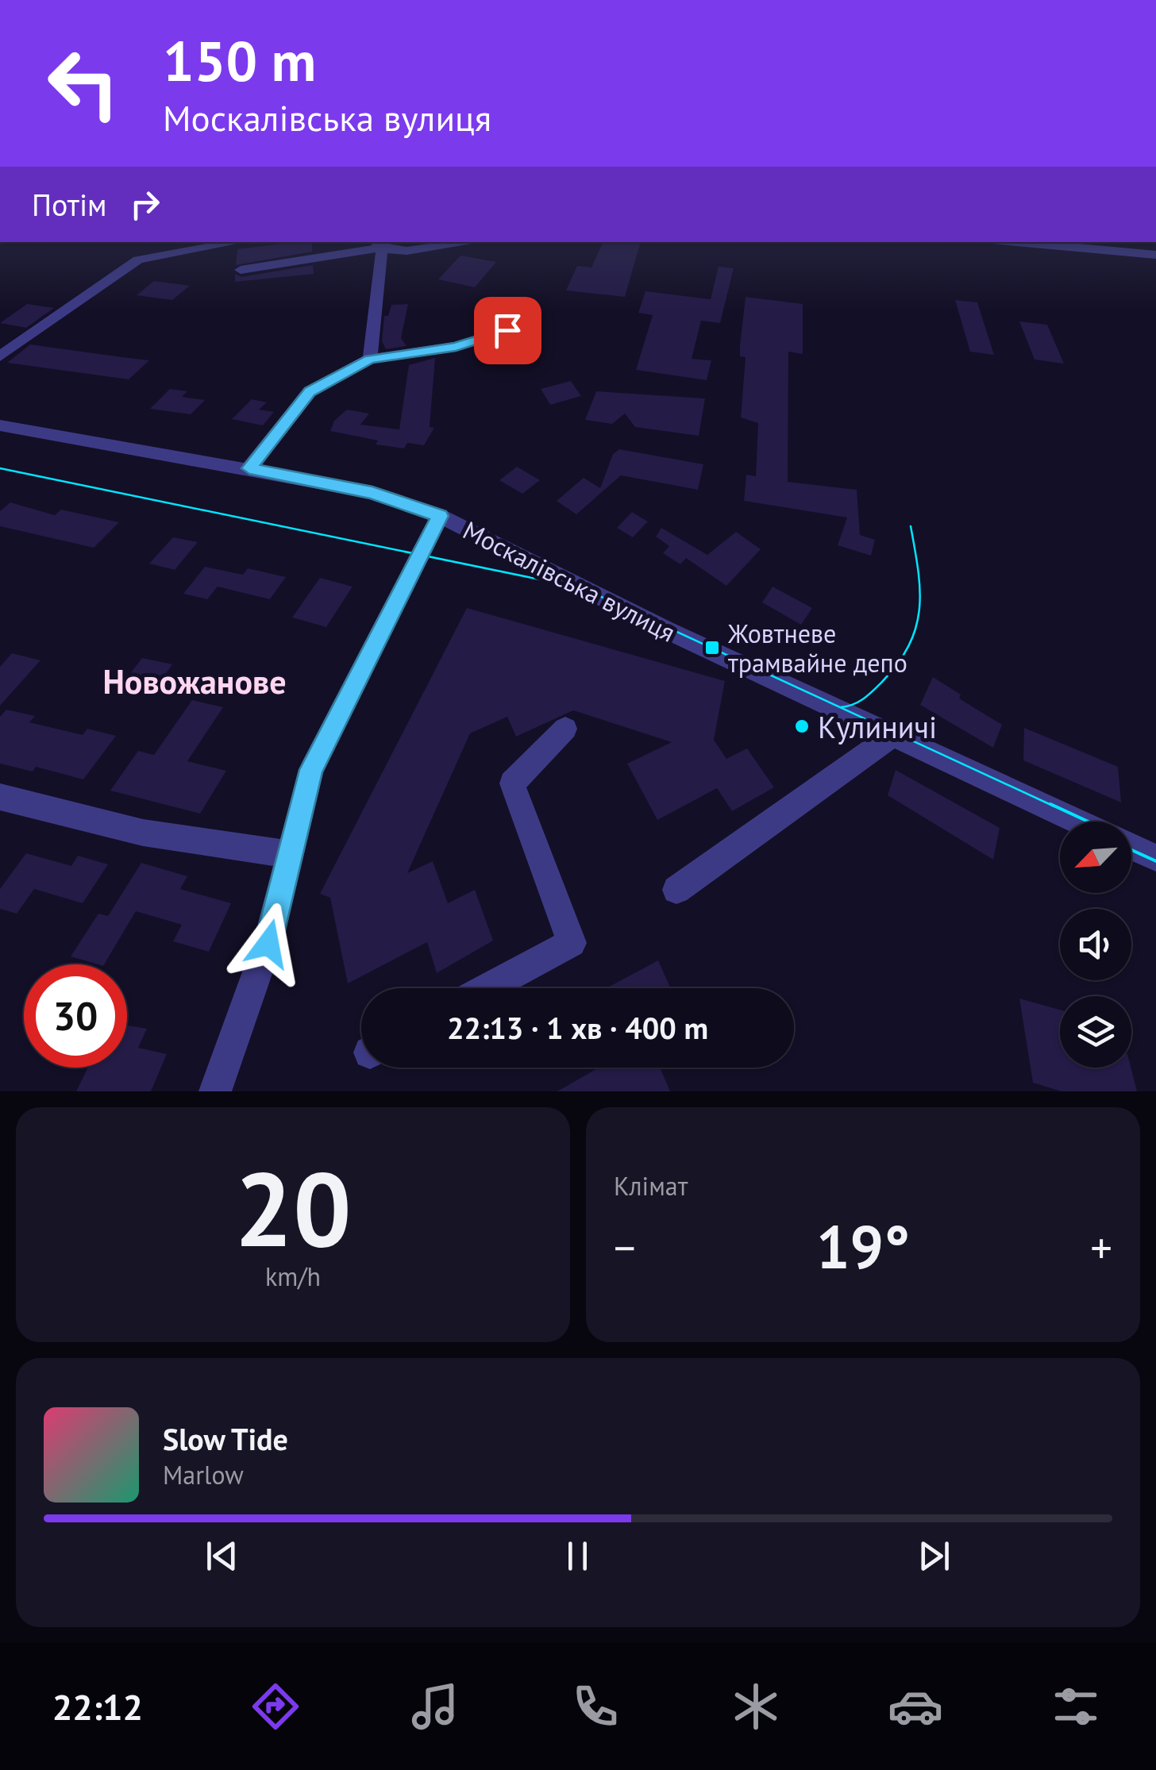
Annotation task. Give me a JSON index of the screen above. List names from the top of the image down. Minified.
{"streets":{"street":["Москалівська вулиця"]},"districts":["Новожанове"],"places":{"transit":["Жовтневе трамвайне депо"],"other":["Кулиничі"]},"north":"bottom left","page":{"turn":["150 m","Москалівська вулиця"],"then":"Потім","limit":"30","trip":"22:13 · 1 хв · 400 m","tile":[["20","km/h"],"Клімат"],"heat":["−","19°","+"],"song":["Slow Tide","Marlow"],"tabs":"22:12"}}
